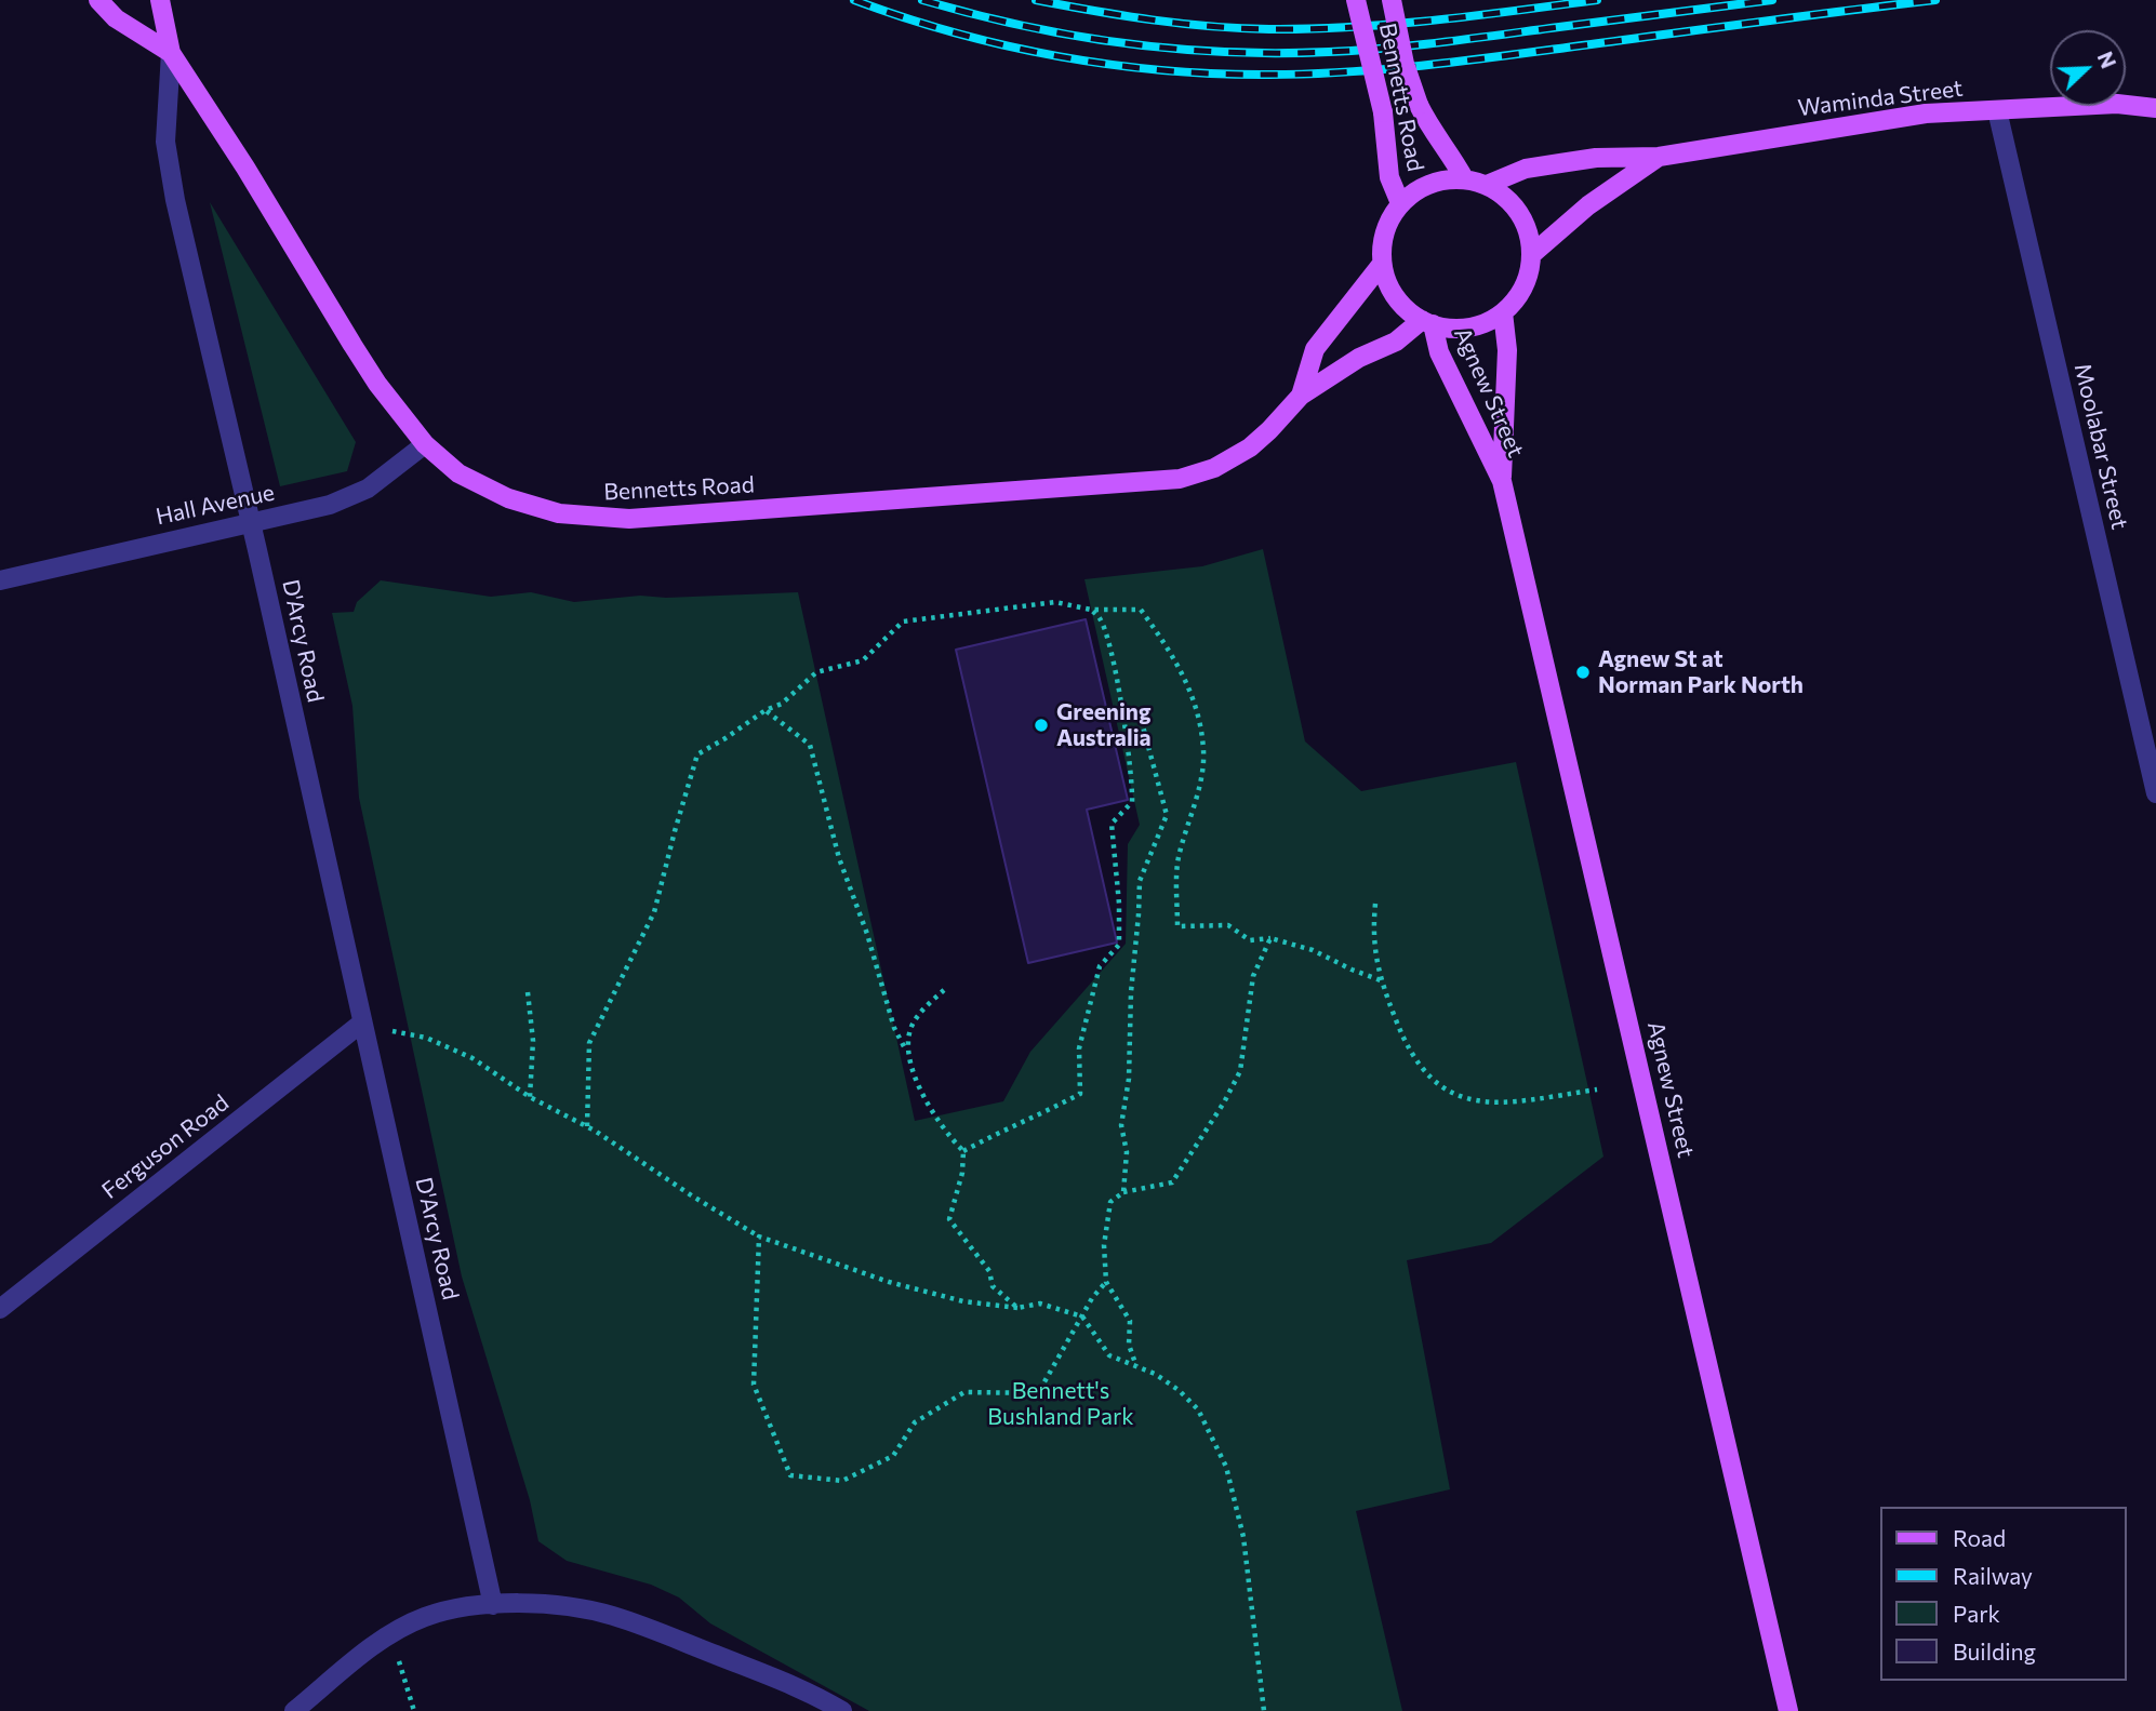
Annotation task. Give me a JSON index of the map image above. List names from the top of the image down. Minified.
{"streets":{"main road":["Bennetts Road","Waminda Street","Agnew Street"],"street":["Moolabar Street","Hall Avenue","D'Arcy Road","Ferguson Road"]},"crossings":[["Bennetts Road","Waminda Street"],["Bennetts Road","Agnew Street"],["Bennetts Road","Hall Avenue"],["Bennetts Road","D'Arcy Road"],["Waminda Street","Agnew Street"],["Waminda Street","Moolabar Street"],["Hall Avenue","D'Arcy Road"],["D'Arcy Road","Ferguson Road"]],"parks":["Bennett's Bushland Park"],"places":["Agnew St at Norman Park North","Greening Australia"],"legend":["Road","Railway","Park","Building"],"north":"top right"}
